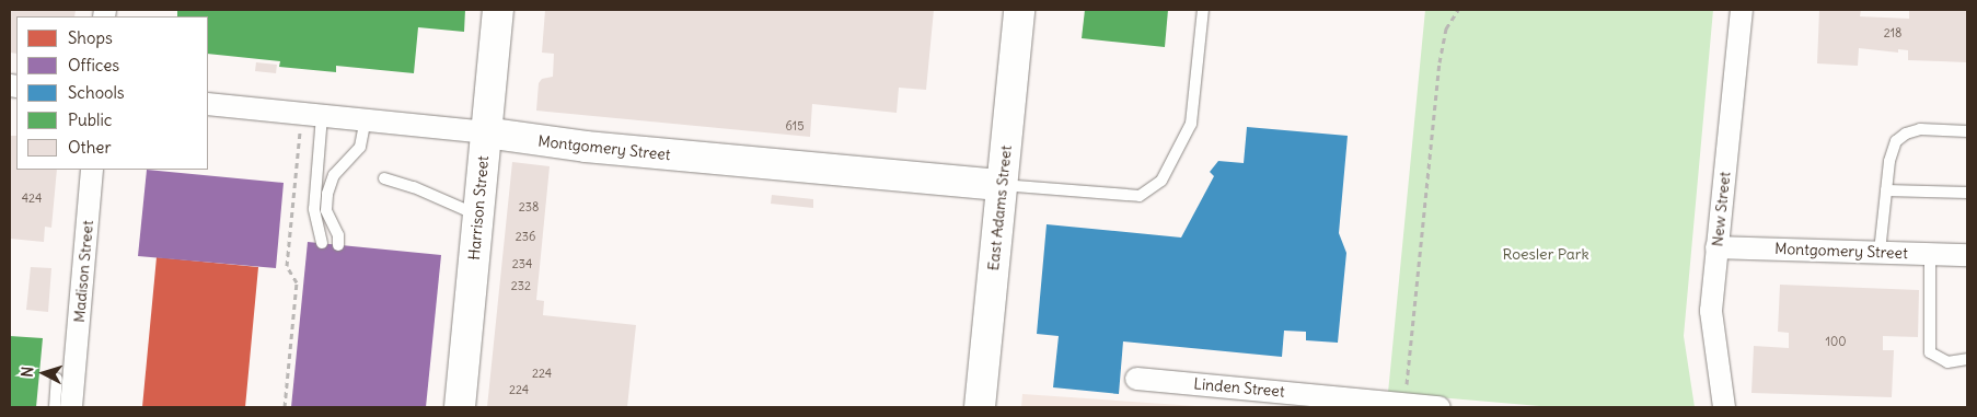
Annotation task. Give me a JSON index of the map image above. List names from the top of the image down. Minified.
{"streets":{"main road":["Montgomery Street","Harrison Street","East Adams Street"],"street":["New Street","Madison Street","Linden Street"]},"crossings":[["Montgomery Street","Harrison Street"],["Montgomery Street","East Adams Street"],["Montgomery Street","New Street"]],"parks":["Roesler Park"],"house_numbers":["218","615","424","238","236","234","232","100","224","224"],"legend":["Shops","Offices","Schools","Public","Other"],"north":"left"}
